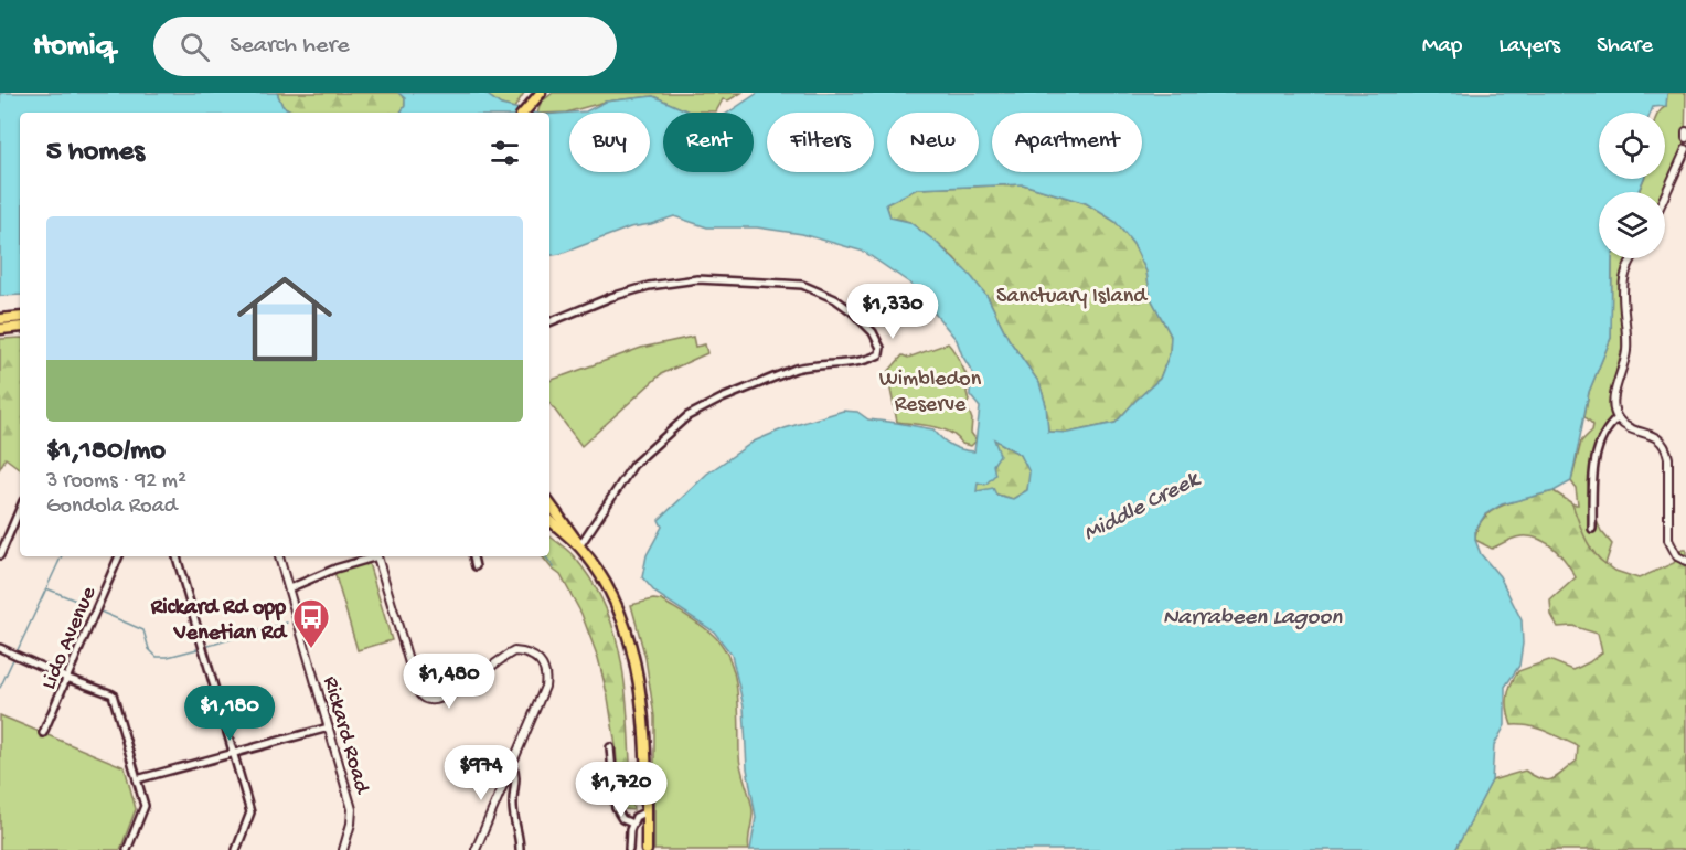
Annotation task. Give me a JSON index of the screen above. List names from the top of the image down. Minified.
{"streets":{"street":["Lido Avenue","Rickard Road"]},"water":["Middle Creek","Narrabeen Lagoon"],"parks":["Sanctuary Island","Wimbledon Reserve"],"places":{"bus stop":["Rickard Rd opp Venetian Rd"]},"page":{"header":"Homiq","search":"Search here","nav":["Map","Layers","Share"],"chip":["Buy","Rent","Filters","New","Apartment"],"heading":"5 homes","list":[{"name":"$1,180/mo","note":"3 rooms · 92 m² · Gondola Road"}],"price":["$1,330","$1,480","$1,180","$974","$1,720"]}}
